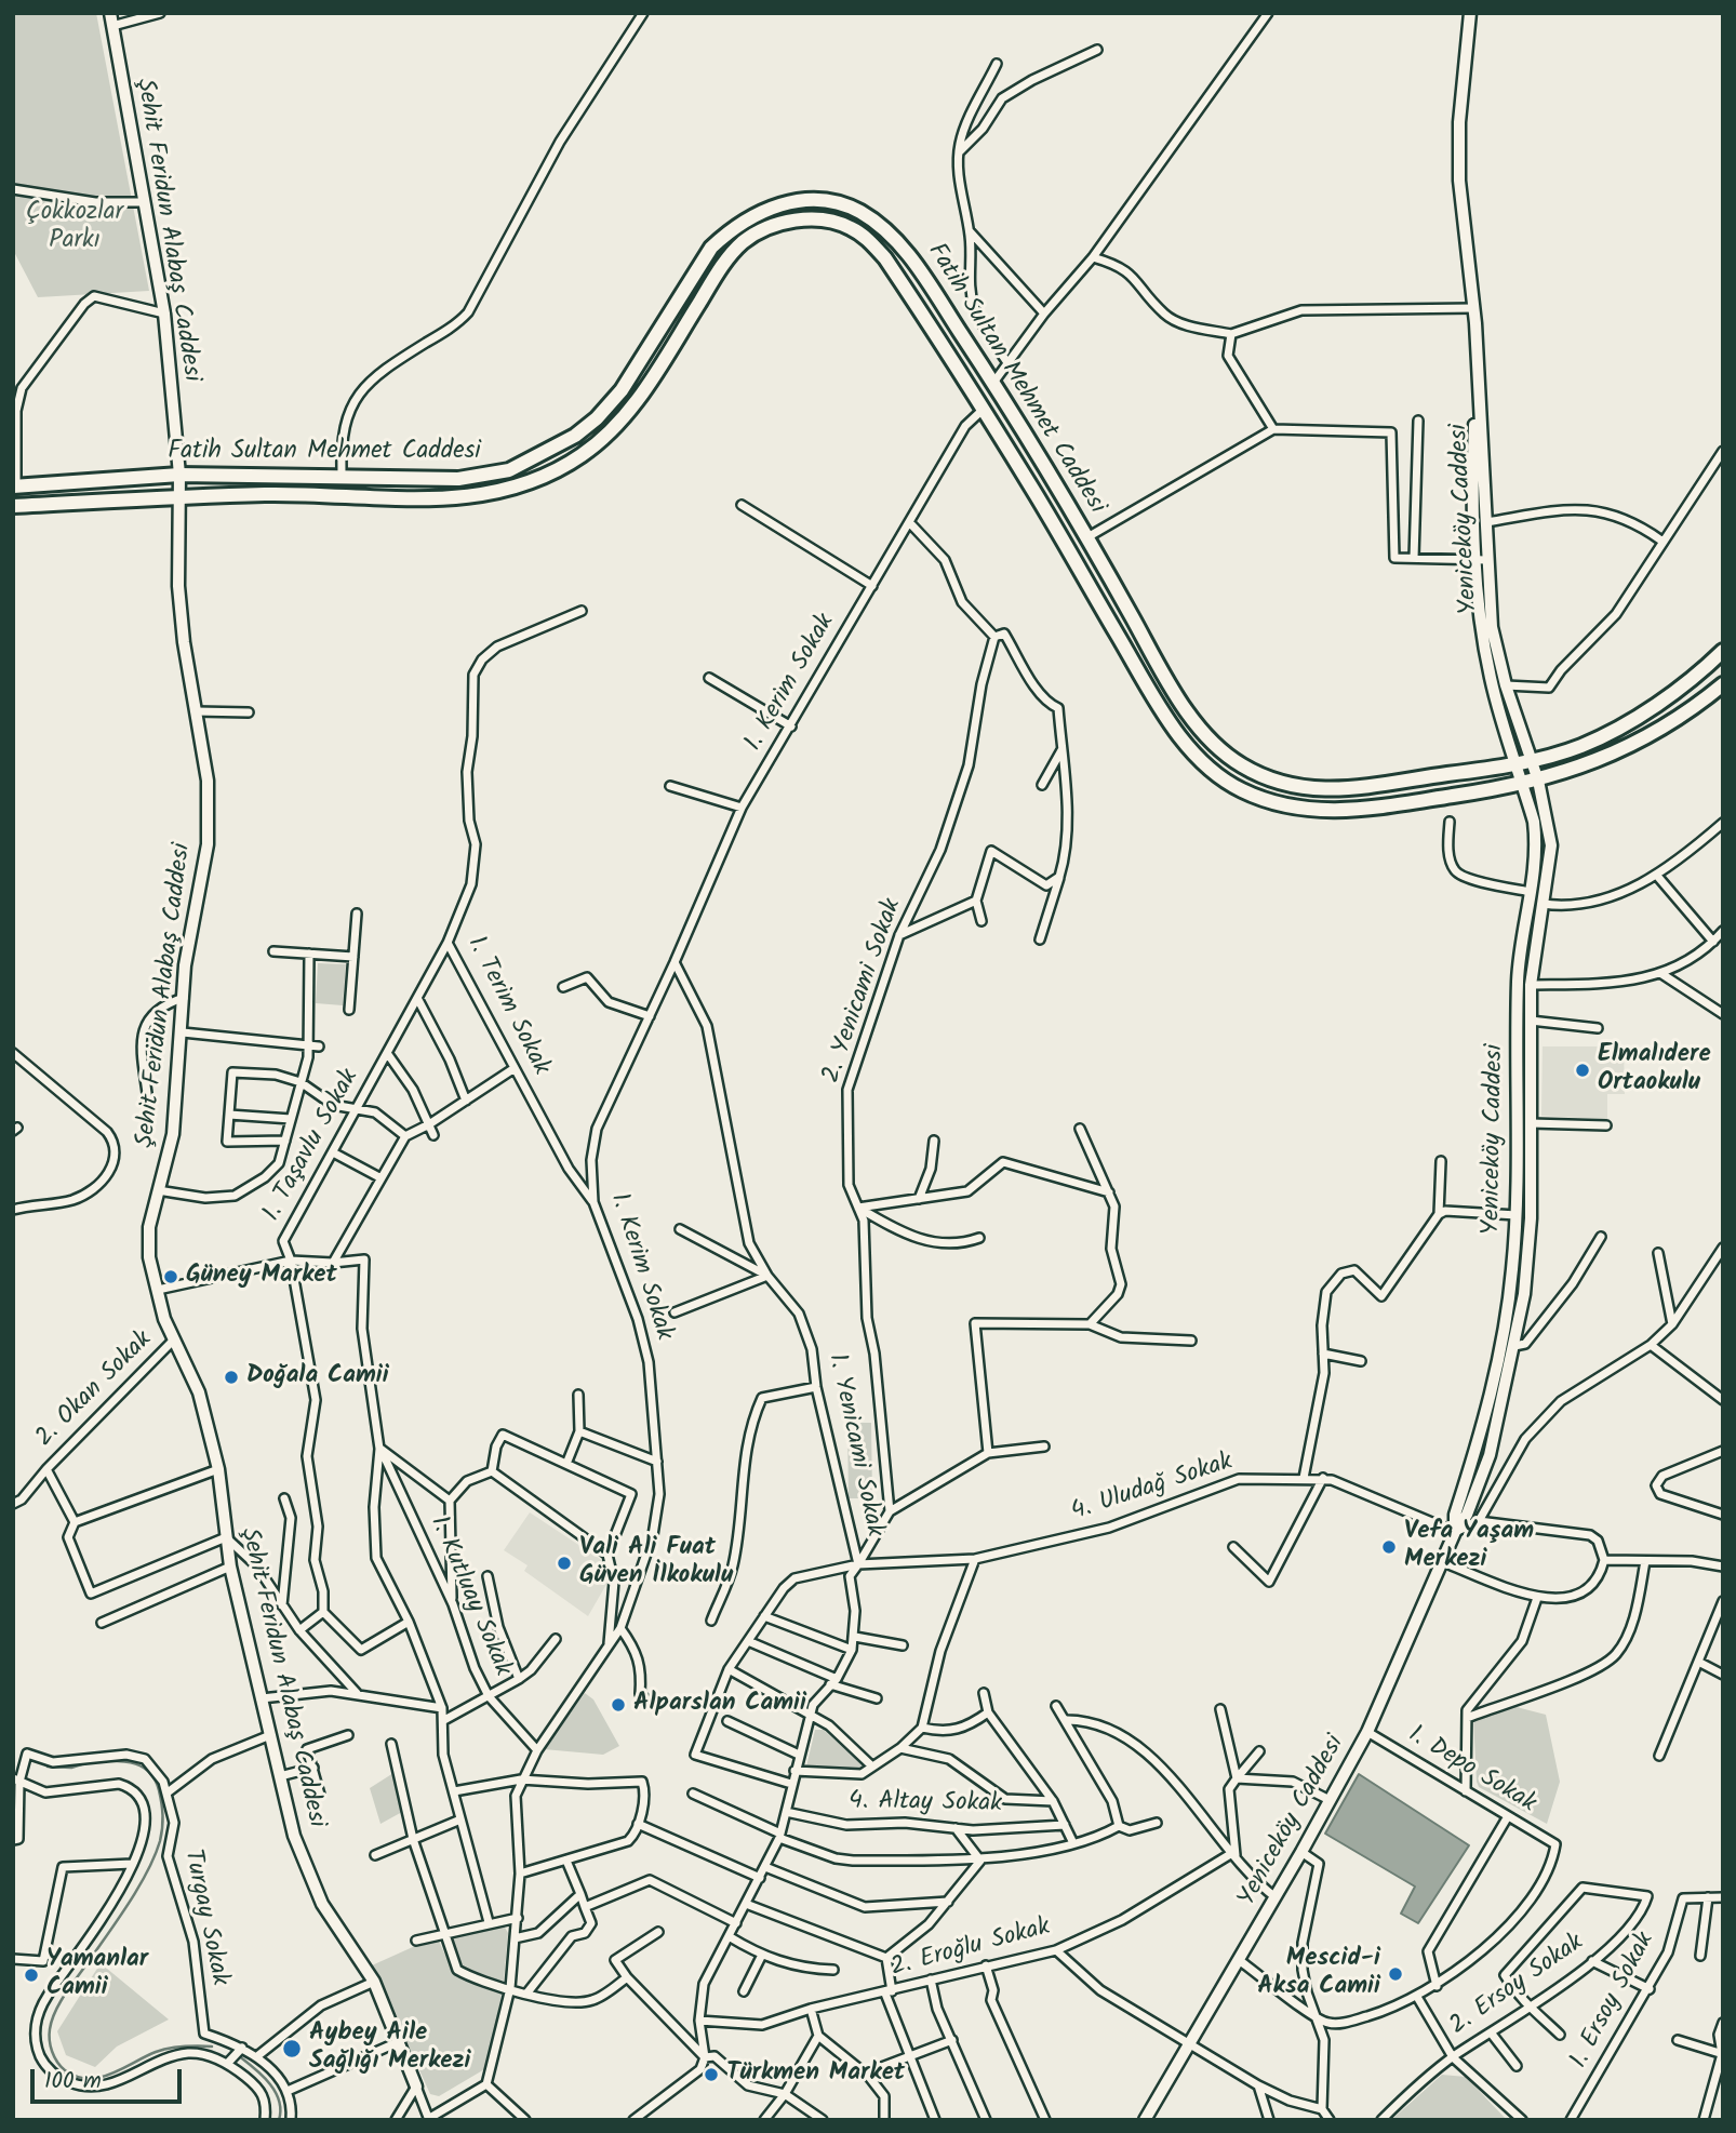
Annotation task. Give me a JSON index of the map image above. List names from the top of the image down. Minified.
{"streets":{"main road":["Fatih Sultan Mehmet Caddesi"],"street":["Şehit Feridun Alabaş Caddesi","Yeniceköy Caddesi","1. Kerim Sokak","2. Yenicami Sokak","1. Terim Sokak","1. Taşavlu Sokak","2. Okan Sokak","1. Yenicami Sokak","4. Uludağ Sokak","1. Kutluay Sokak","1. Depo Sokak","4. Altay Sokak","Turgay Sokak","2. Eroğlu Sokak","2. Ersoy Sokak","1. Ersoy Sokak"]},"crossings":[["Şehit Feridun Alabaş Caddesi","Fatih Sultan Mehmet Caddesi"],["Şehit Feridun Alabaş Caddesi","2. Okan Sokak"],["Fatih Sultan Mehmet Caddesi","Yeniceköy Caddesi"],["Fatih Sultan Mehmet Caddesi","1. Kerim Sokak"],["Yeniceköy Caddesi","4. Uludağ Sokak"],["Yeniceköy Caddesi","1. Depo Sokak"],["1. Kerim Sokak","1. Terim Sokak"],["1. Kerim Sokak","1. Yenicami Sokak"],["1. Kerim Sokak","1. Kutluay Sokak"],["1. Terim Sokak","1. Taşavlu Sokak"],["1. Yenicami Sokak","4. Uludağ Sokak"],["1. Yenicami Sokak","4. Altay Sokak"],["1. Yenicami Sokak","2. Eroğlu Sokak"]],"parks":["Çokkozlar Parkı"],"places":["Elmalıdere Ortaokulu","Güney Market","Doğala Camii","Vefa Yaşam Merkezi","Vali Ali Fuat Güven İlkokulu","Alparslan Camii","Mescid-i Aksa Camii","Yamanlar Camii","Aybey Aile Sağlığı Merkezi","Türkmen Market"],"scale_bar":"100 m"}
